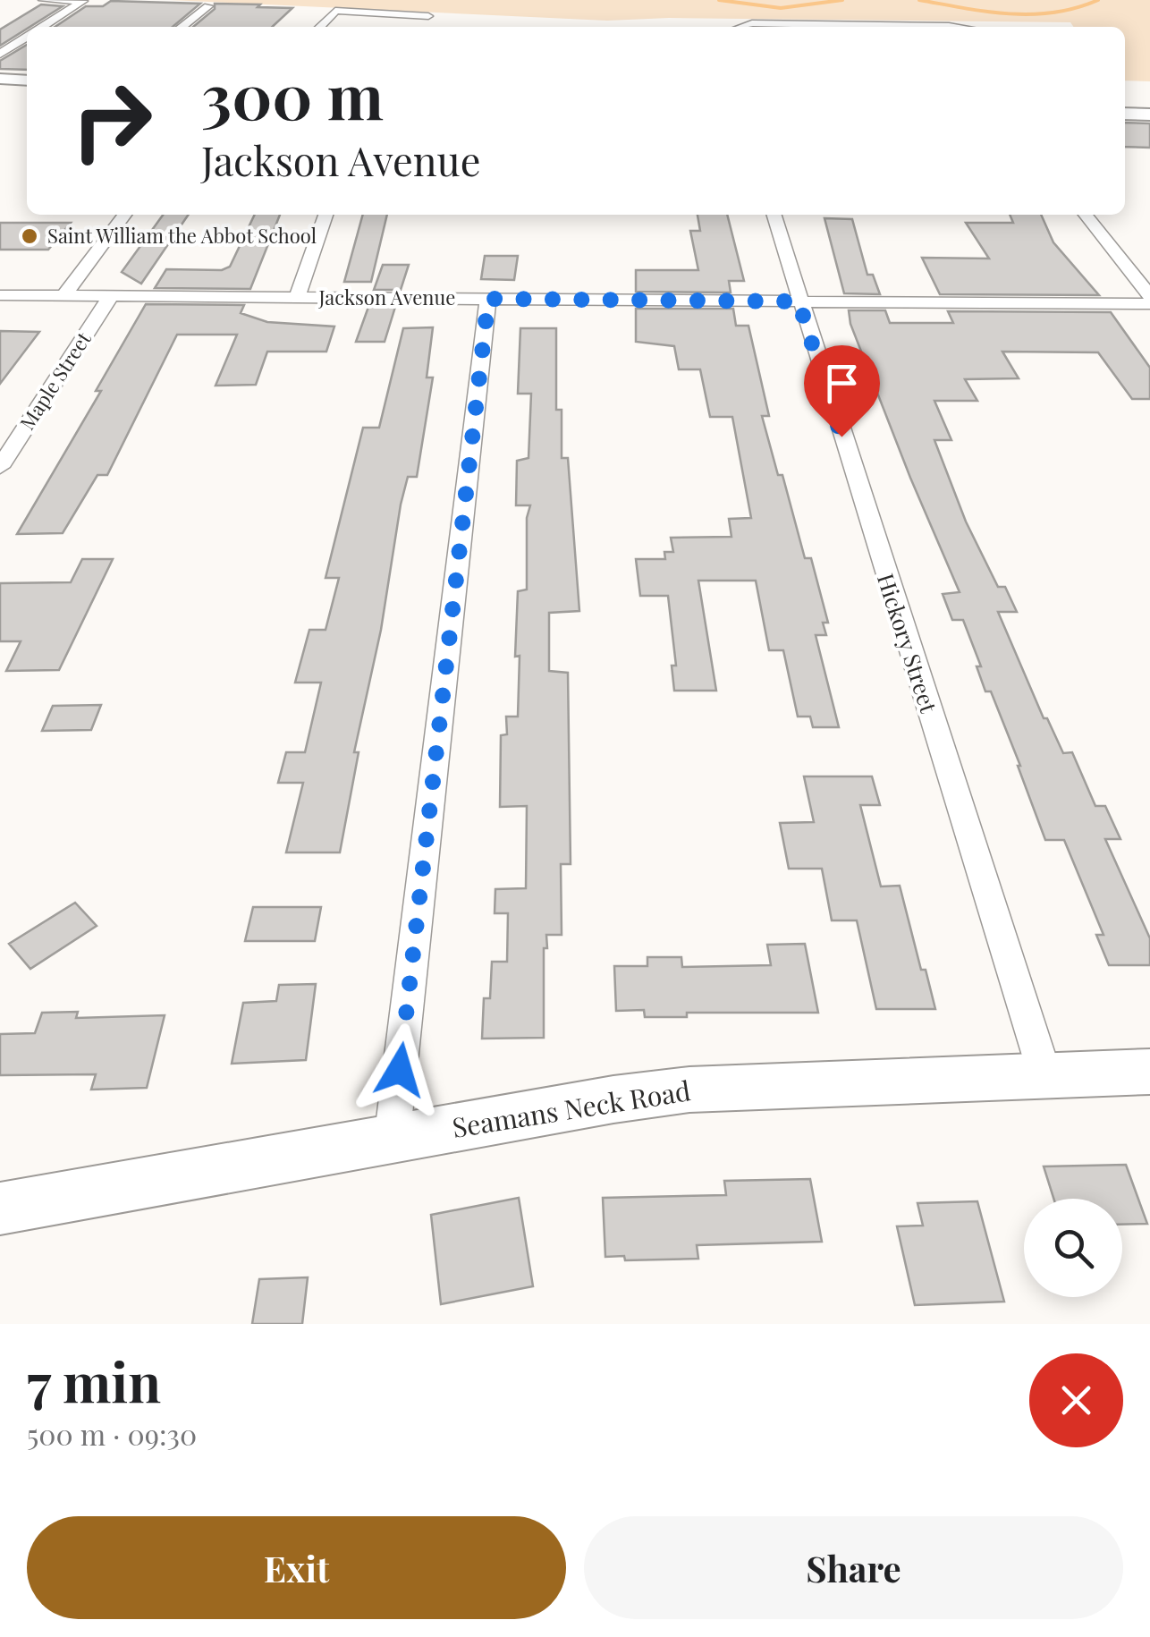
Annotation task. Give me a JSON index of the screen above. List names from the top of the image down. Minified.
{"streets":{"street":["Jackson Avenue","Maple Street","Hickory Street","Seamans Neck Road"]},"crossings":[["Jackson Avenue","Maple Street"],["Jackson Avenue","Hickory Street"],["Hickory Street","Seamans Neck Road"]],"places":["Saint William the Abbot School"],"page":{"turn":["300 m","Jackson Avenue"],"heading":["7 min","500 m · 09:30"],"buttons":["Exit","Share"]}}
